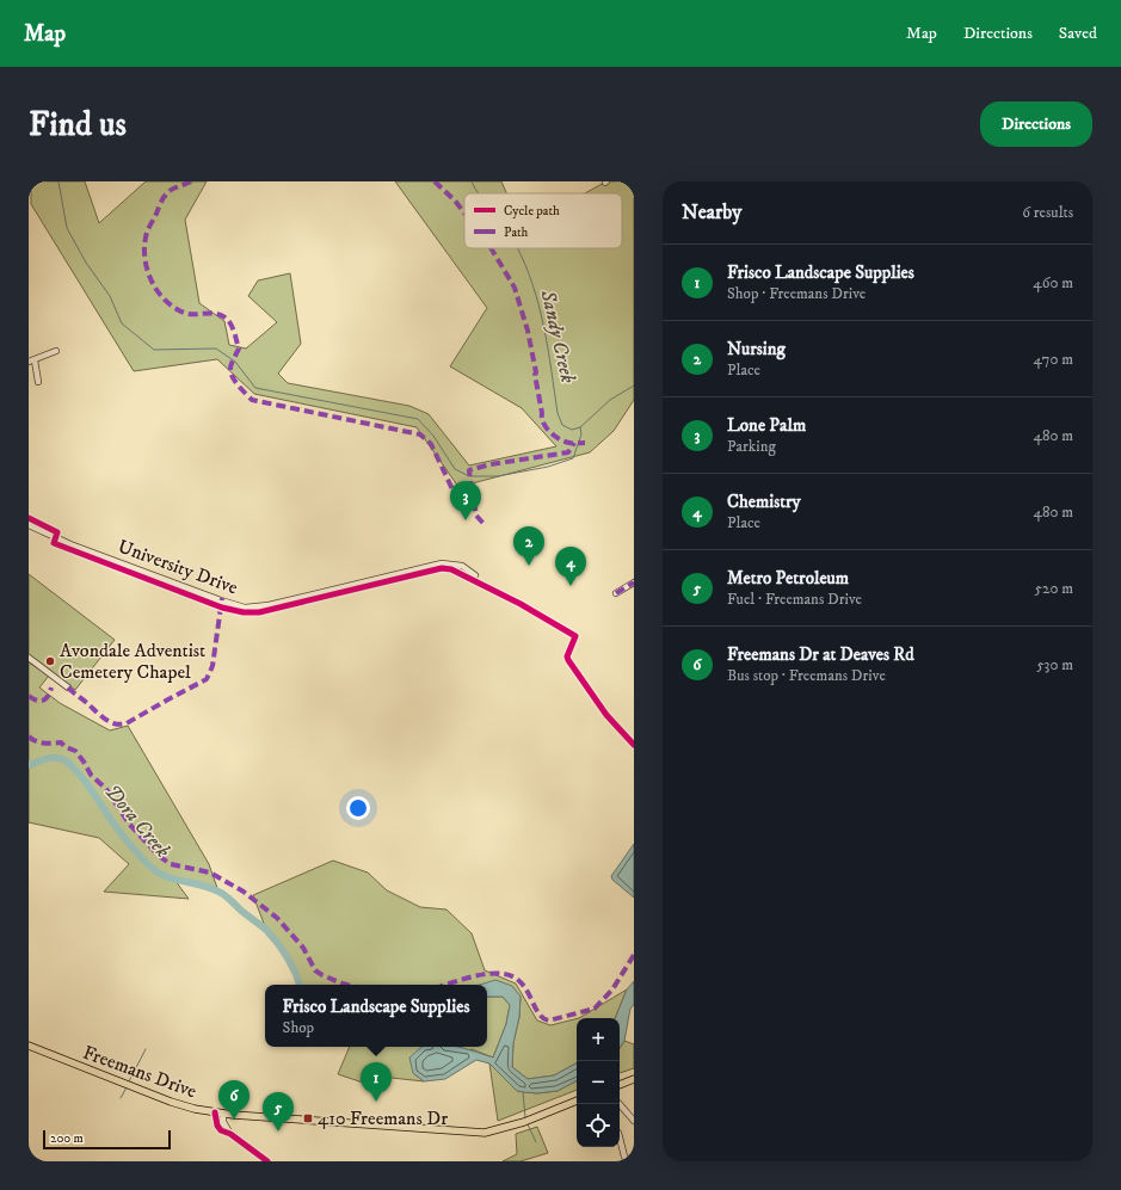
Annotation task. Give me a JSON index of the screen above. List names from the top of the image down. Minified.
{"streets":{"main road":["Freemans Drive"],"street":["University Drive"]},"water":["Sandy Creek","Dora Creek"],"places":{"other":["Avondale Adventist Cemetery Chapel"],"transit":["410 Freemans Dr"]},"legend":["Cycle path","Path"],"scale_bar":"200 m","page":{"header":"Map","nav":["Map","Directions","Saved"],"buttons":"Directions","title":"Find us","heading":["Nearby","6 results"],"list":[{"mark":"1","name":"Frisco Landscape Supplies","note":"Shop · Freemans Drive","value":"460 m"},{"mark":"2","name":"Nursing","note":"Place","value":"470 m"},{"mark":"3","name":"Lone Palm","note":"Parking","value":"480 m"},{"mark":"4","name":"Chemistry","note":"Place","value":"480 m"},{"mark":"5","name":"Metro Petroleum","note":"Fuel · Freemans Drive","value":"520 m"},{"mark":"6","name":"Freemans Dr at Deaves Rd","note":"Bus stop · Freemans Drive","value":"530 m"}],"pins":["3","2","4","1","6","5"],"popup":["Frisco Landscape Supplies","Shop"],"map_buttons":["+","−"],"scale":"200 m"}}
